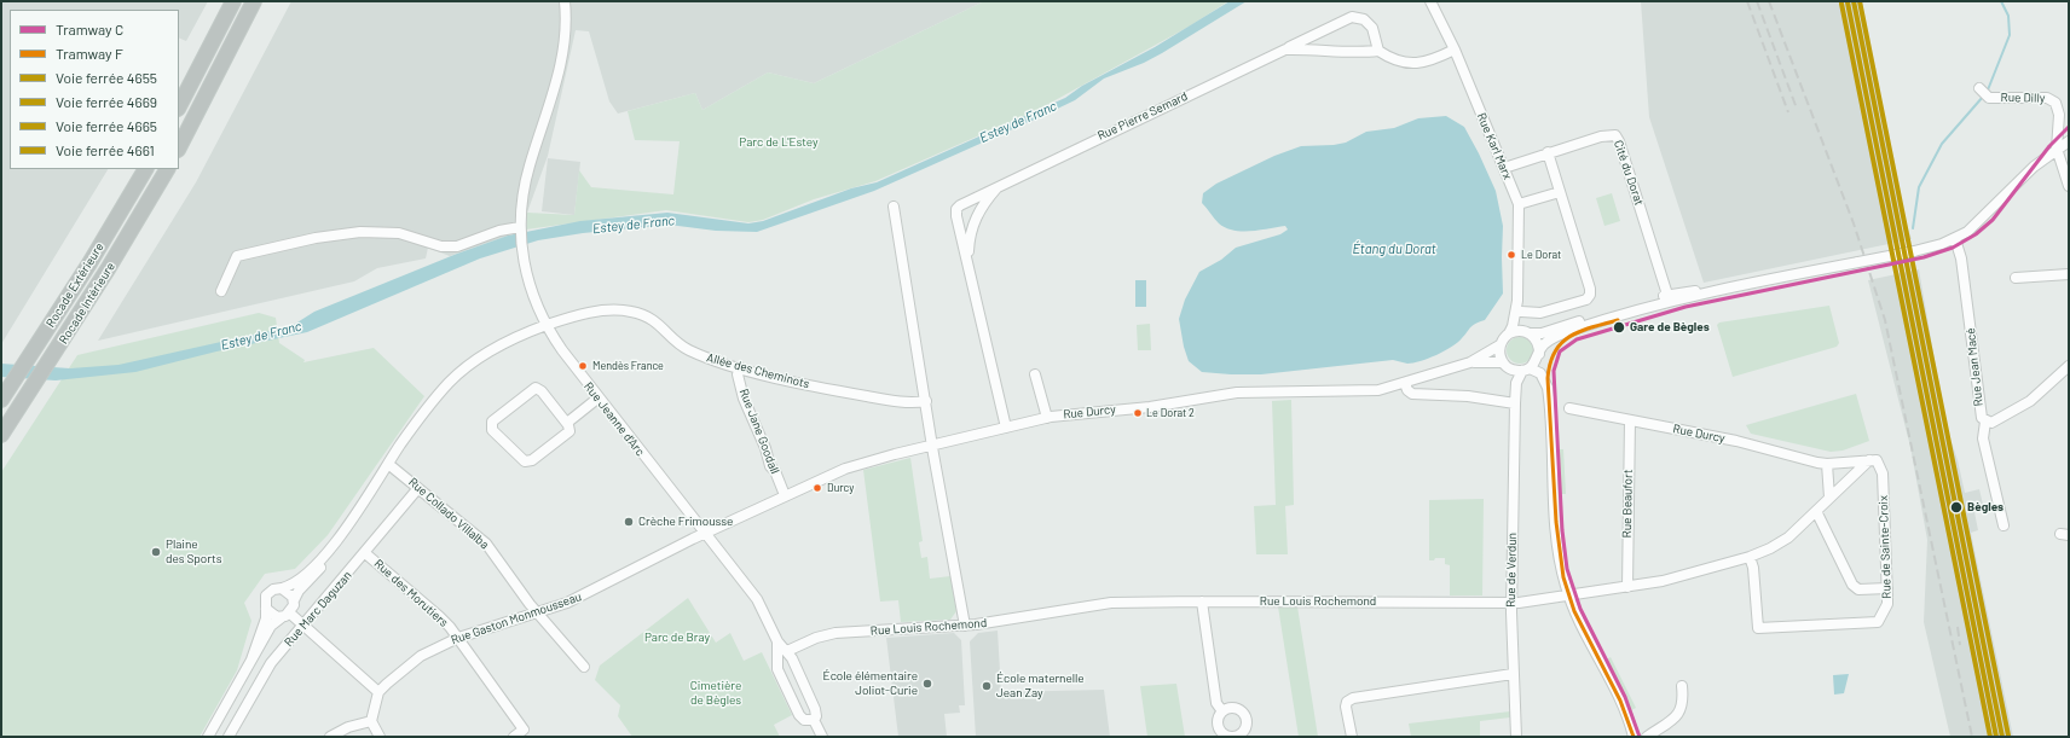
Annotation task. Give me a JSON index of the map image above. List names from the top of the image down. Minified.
{"streets":{"highway":["Rocade Extérieure","Rocade Intérieure"],"street":["Rue Dilly","Rue Pierre Semard","Rue Karl Marx","Cité du Dorat","Rue Jean Macé","Allée des Cheminots","Rue Durcy","Rue Jeanne d'Arc","Rue Jane Goodall","Rue Beaufort","Rue Collado Villalba","Rue de Sainte-Croix","Rue de Verdun","Rue des Morutiers","Rue Louis Rochemond","Rue Marc Daguzan","Rue Gaston Monmousseau"]},"crossings":[["Rue Pierre Semard","Rue Durcy"],["Rue Karl Marx","Cité du Dorat"],["Rue Karl Marx","Rue de Verdun"],["Allée des Cheminots","Rue Jeanne d'Arc"],["Allée des Cheminots","Rue Jane Goodall"],["Allée des Cheminots","Rue Collado Villalba"],["Rue Durcy","Rue Jeanne d'Arc"],["Rue Durcy","Rue Jane Goodall"],["Rue Durcy","Rue Beaufort"],["Rue Durcy","Rue de Sainte-Croix"],["Rue Durcy","Rue Louis Rochemond"],["Rue Durcy","Rue Gaston Monmousseau"],["Rue Jeanne d'Arc","Rue Louis Rochemond"],["Rue Jeanne d'Arc","Rue Gaston Monmousseau"],["Rue Beaufort","Rue Louis Rochemond"],["Rue Collado Villalba","Rue Marc Daguzan"],["Rue Collado Villalba","Rue Gaston Monmousseau"],["Rue de Sainte-Croix","Rue Louis Rochemond"],["Rue de Verdun","Rue Louis Rochemond"],["Rue des Morutiers","Rue Marc Daguzan"],["Rue des Morutiers","Rue Gaston Monmousseau"]],"water":["Estey de Franc","Étang du Dorat"],"parks":["Parc de L'Estey","Parc de Bray","Cimetière de Bègles"],"places":["Le Dorat","Gare de Bègles","Mendès France","Le Dorat 2","Durcy","Bègles","Crèche Frimousse","Plaine des Sports","École élémentaire Joliot-Curie","École maternelle Jean Zay"],"lines":["rail line 4655","rail line 4665","rail line 4669","rail line 4661","tram line C","tram line F"],"legend":["Tramway C","Tramway F","Voie ferrée 4655","Voie ferrée 4669","Voie ferrée 4665","Voie ferrée 4661"]}
